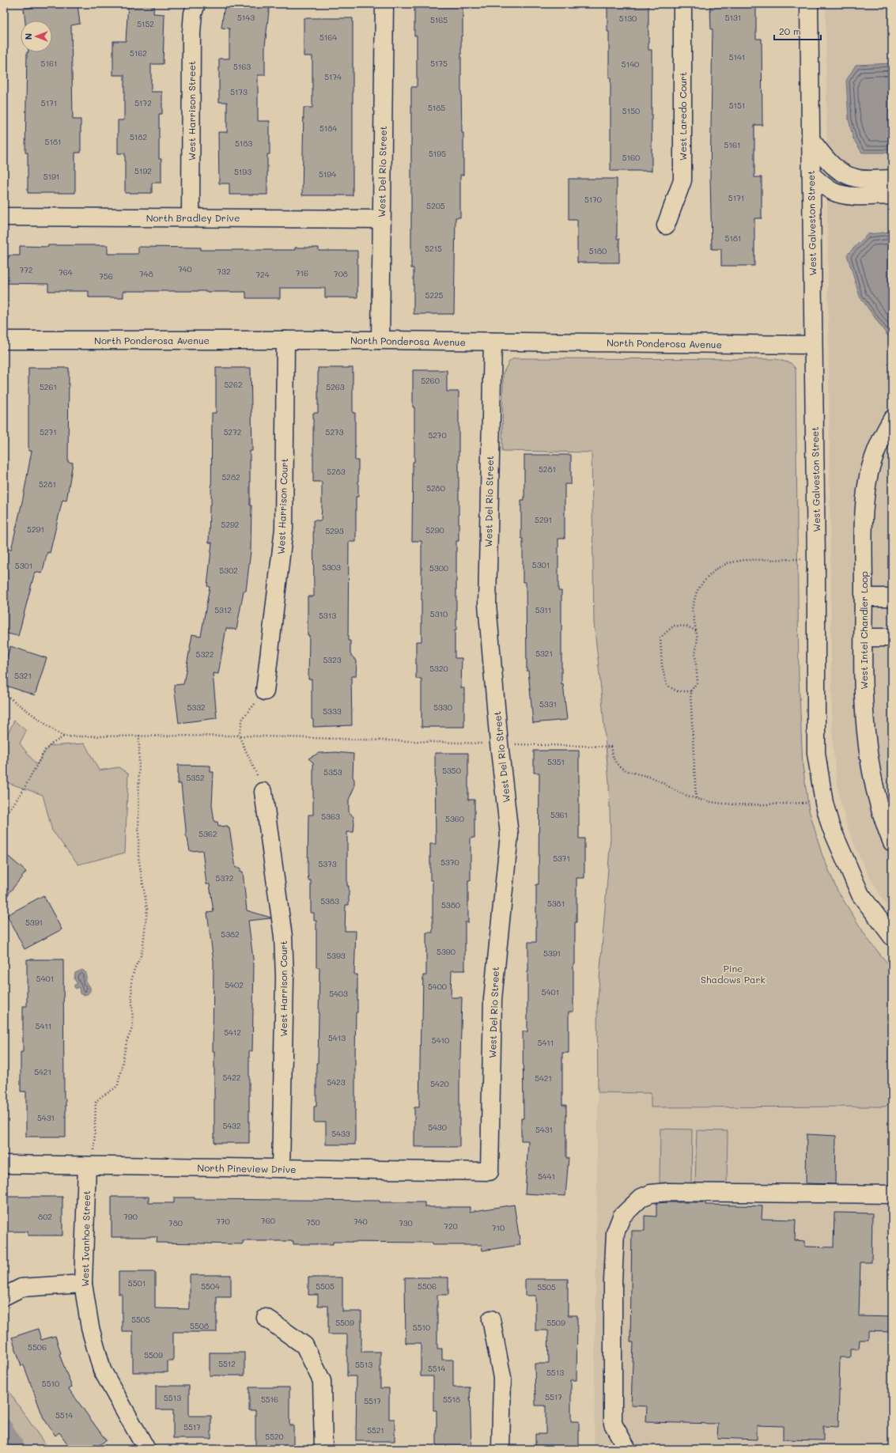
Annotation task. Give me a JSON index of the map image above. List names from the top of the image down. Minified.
{"streets":{"street":["West Harrison Street","West Laredo Court","West Del Rio Street","North Bradley Drive","West Galveston Street","North Ponderosa Avenue","West Harrison Court","West Intel Chandler Loop","North Pineview Drive","West Ivanhoe Street"]},"crossings":[["West Harrison Street","North Bradley Drive"],["West Del Rio Street","North Bradley Drive"],["West Del Rio Street","North Ponderosa Avenue"],["West Del Rio Street","North Pineview Drive"],["West Galveston Street","North Ponderosa Avenue"],["North Ponderosa Avenue","West Harrison Court"],["West Harrison Court","North Pineview Drive"],["North Pineview Drive","West Ivanhoe Street"]],"parks":["Pine Shadows Park"],"house_numbers":["5143","5131","5130","5165","5152","5164","5162","5141","5161","5175","5140","5163","5174","5173","5171","5172","5151","5185","5150","5184","5182","5181","5183","5161","5195","5160","5192","5193","5194","5191","5171","5170","5205","5181","5215","5180","740","772","732","764","716","748","708","724","756","5225","5260","5262","5261","5263","5271","5272","5273","5270","5281","5283","5282","5281","5280","5291","5292","5291","5290","5293","5301","5301","5303","5300","5302","5312","5311","5310","5313","5321","5322","5323","5320","5321","5331","5332","5330","5333","5351","5350","5353","5352","5361","5363","5360","5362","5371","5370","5373","5372","5383","5381","5380","5391","5382","5390","5391","5393","5401","5402","5400","5401","5403","5411","5412","5413","5410","5411","5421","5422","5421","5423","5420","5431","5432","5430","5431","5433","5441","802","790","760","770","740","750","780","730","720","710","5501","5504","5505","5506","5505","5505","5509","5509","5508","5510","5506","5509","5512","5513","5514","5513","5510","5517","5513","5516","5518","5517","5514","5517","5521","5520"],"scale_bar":"20 m","north":"left"}
